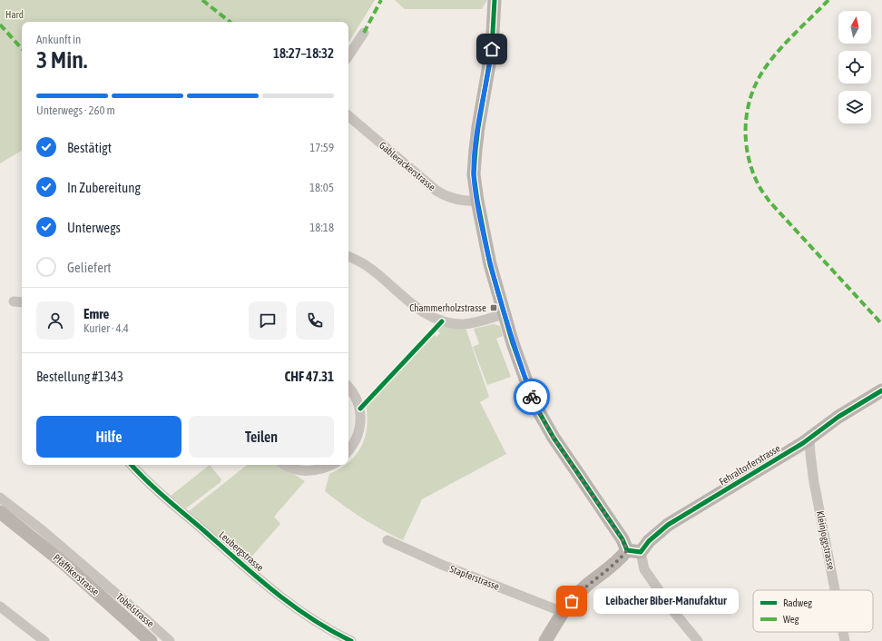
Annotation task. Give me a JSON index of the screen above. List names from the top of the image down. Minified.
{"streets":{"street":["Gablerackerstrasse","Fehraltorferstrasse","Kleinjoggstrasse","Leubergstrasse","Pfäffikerstrasse","Stapferstrasse","Tobelstrasse"]},"crossings":[["Fehraltorferstrasse","Kleinjoggstrasse"],["Fehraltorferstrasse","Stapferstrasse"]],"parks":["Hard"],"places":{"transit":["Chammerholzstrasse"],"other":["Leibacher Biber-Manufaktur"]},"legend":["Radweg","Weg"],"north":"top","page":{"heading":["3 Min.","Ankunft in","18:27–18:32"],"panel":["Emre","Kurier · 4.4","Bestellung #1343","CHF 47.31"],"bar":"Unterwegs · 260 m","list":[["Bestätigt","17:59"],["In Zubereitung","18:05"],["Unterwegs","18:18"],"Geliefert"],"buttons":["Hilfe","Teilen"],"bubble":"Leibacher Biber-Manufaktur"}}
